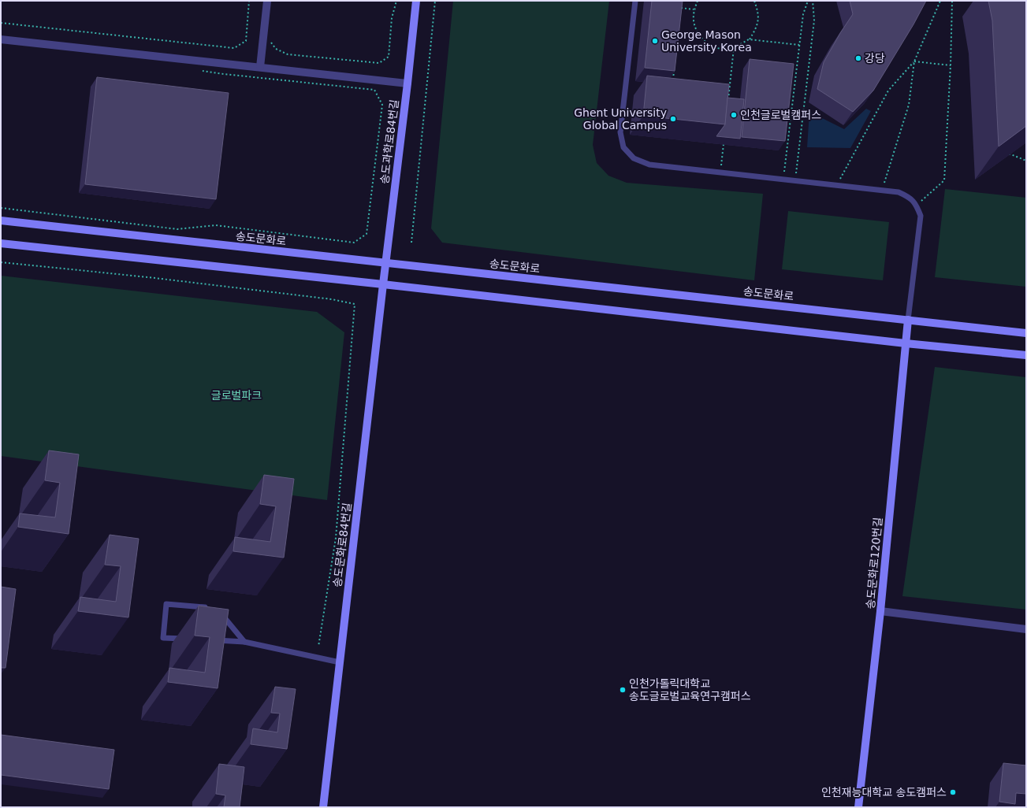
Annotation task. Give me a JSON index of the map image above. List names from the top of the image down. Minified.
{"streets":{"street":["송도과학로84번길","송도문화로","송도문화로84번길","송도문화로120번길"]},"crossings":[["송도과학로84번길","송도문화로"],["송도과학로84번길","송도문화로84번길"],["송도문화로","송도문화로120번길"]],"parks":["글로벌파크"],"places":["George Mason University Korea","강당","인천글로벌캠퍼스","Ghent University Global Campus","인천가톨릭대학교 송도글로벌교육연구캠퍼스","인천재능대학교 송도캠퍼스"]}
